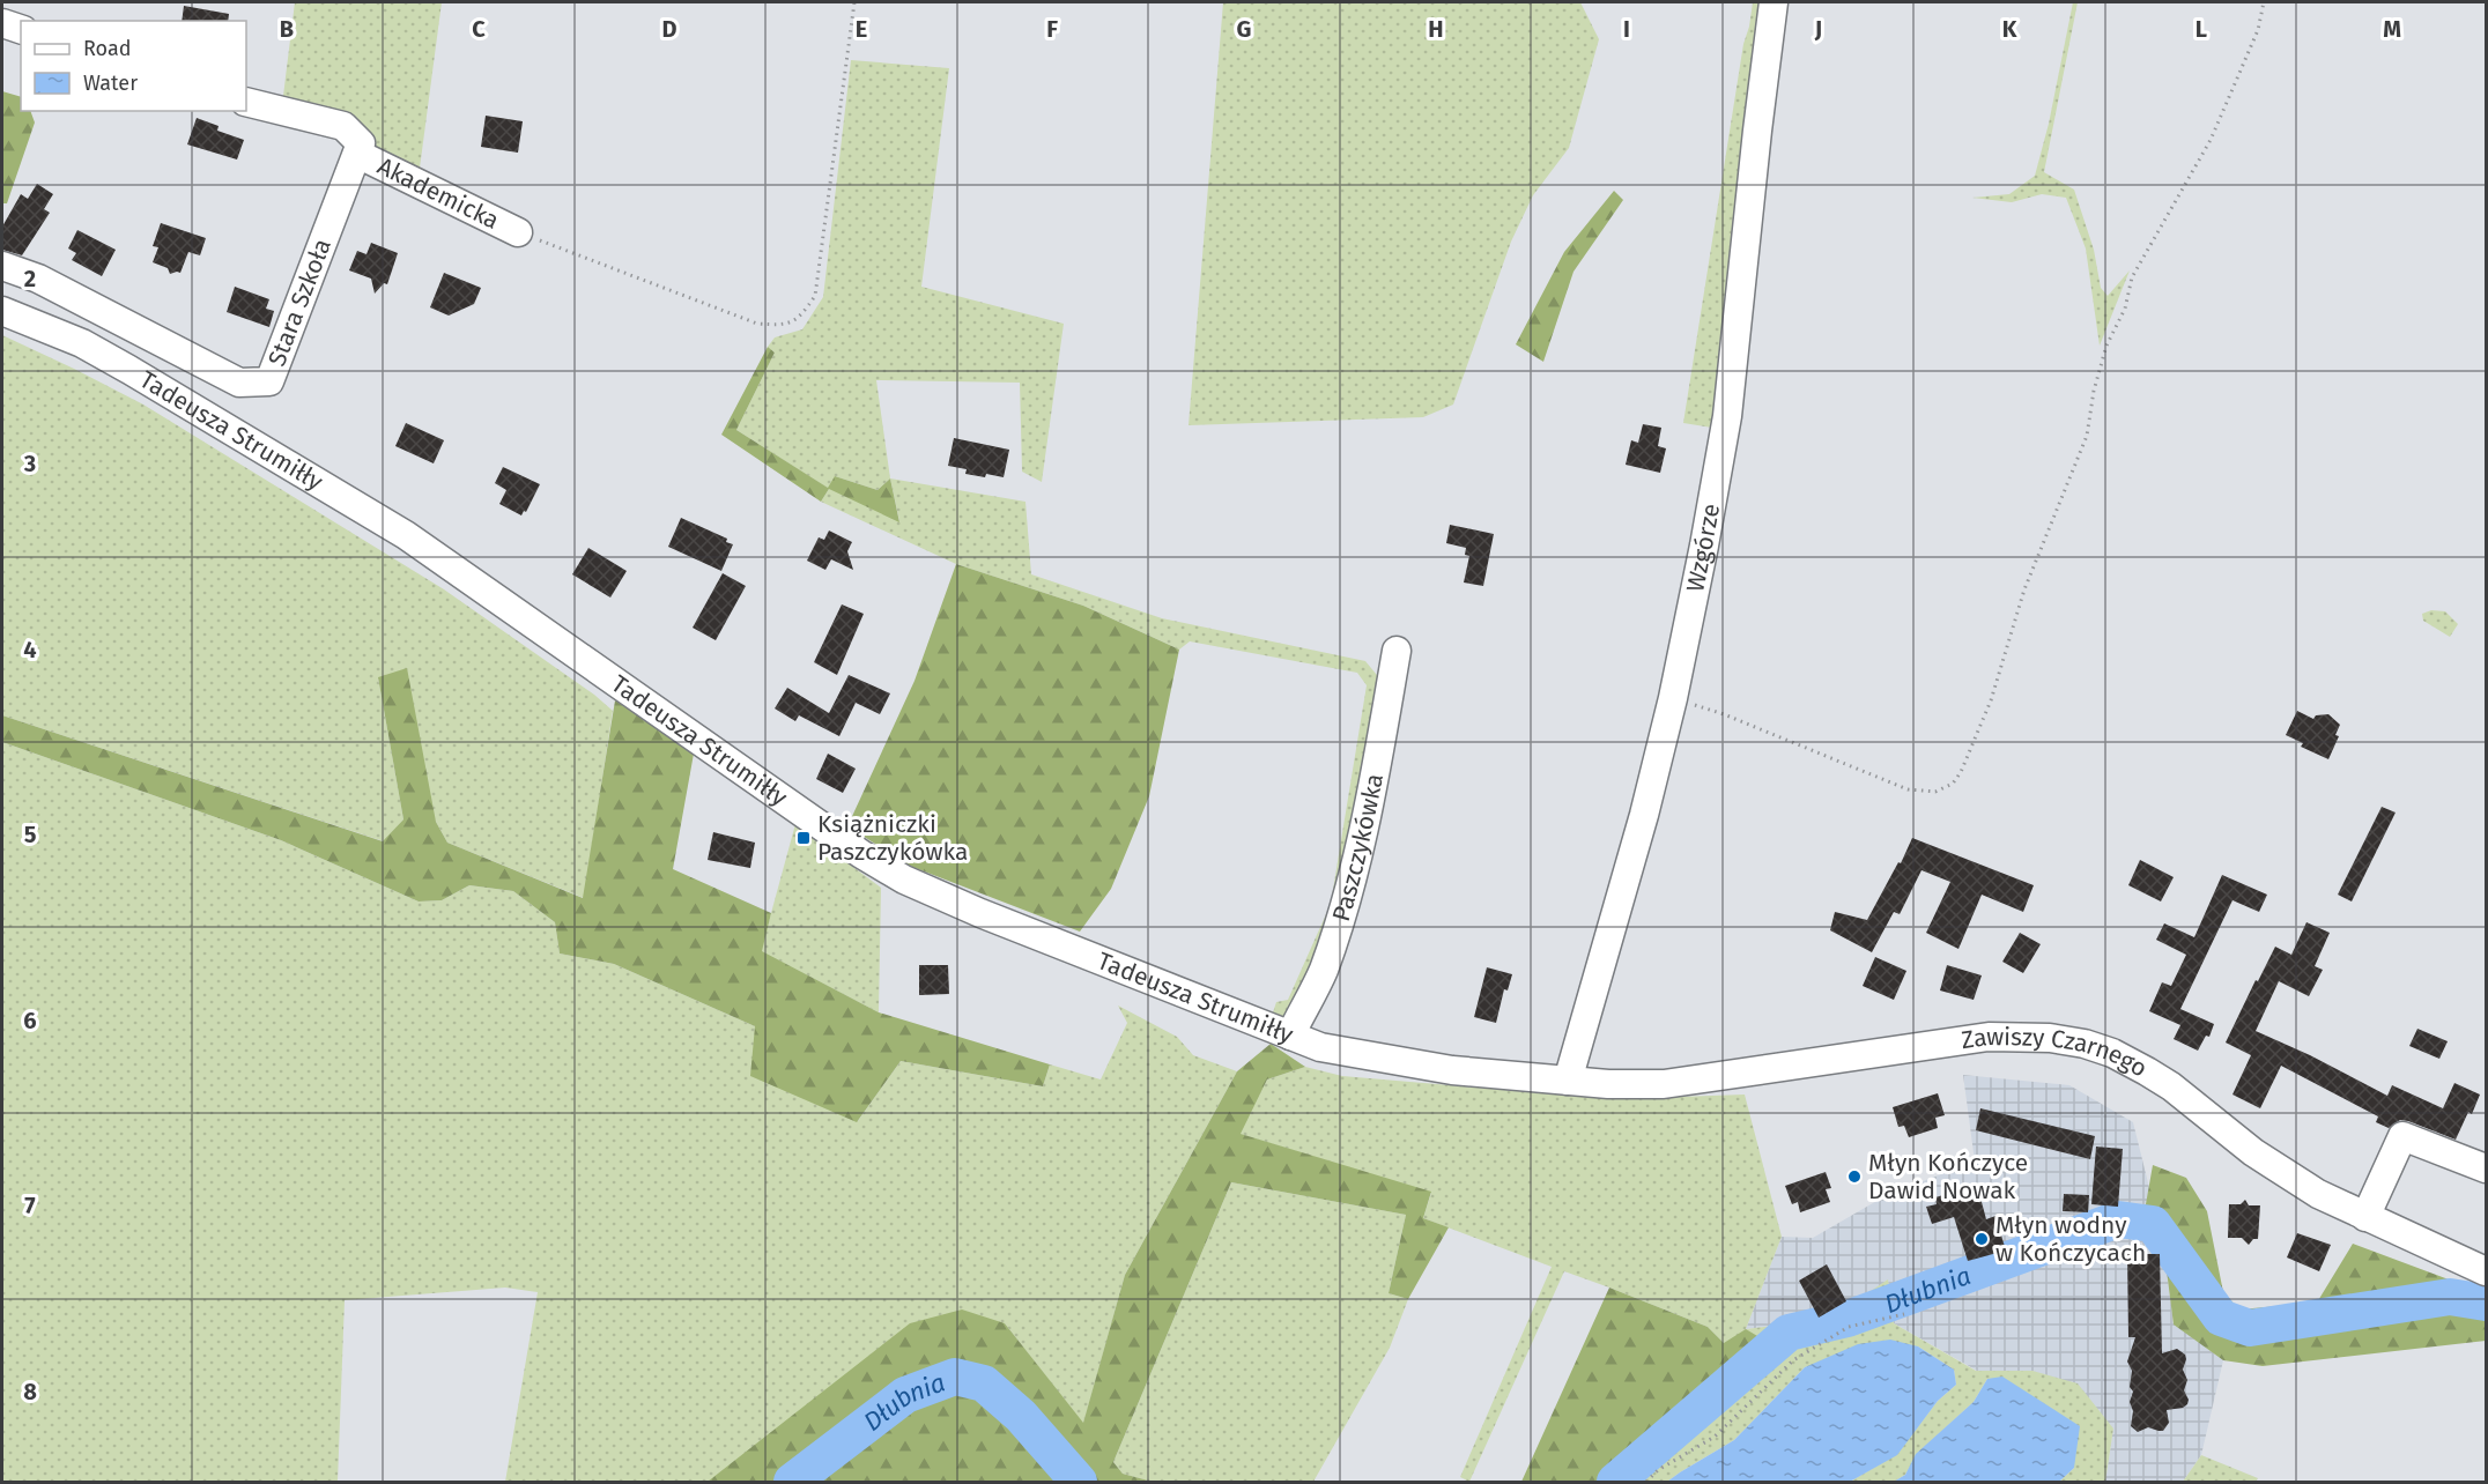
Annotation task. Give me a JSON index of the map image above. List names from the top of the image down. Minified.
{"streets":{"street":["Akademicka","Stara Szkoła","Tadeusza Strumiłły","Wzgórze","Paszczykówka","Zawiszy Czarnego"]},"crossings":[["Akademicka","Stara Szkoła"],["Tadeusza Strumiłły","Wzgórze"],["Tadeusza Strumiłły","Paszczykówka"],["Tadeusza Strumiłły","Zawiszy Czarnego"],["Wzgórze","Zawiszy Czarnego"]],"water":["Dłubnia"],"places":{"transit":["Książniczki Paszczykówka"],"other":["Młyn Kończyce Dawid Nowak","Młyn wodny w Kończycach"]},"legend":["Road","Water"],"grid":{"columns":["B","C","D","E","F","G","H","I","J","K","L","M"],"rows":["2","3","4","5","6","7","8"]}}
